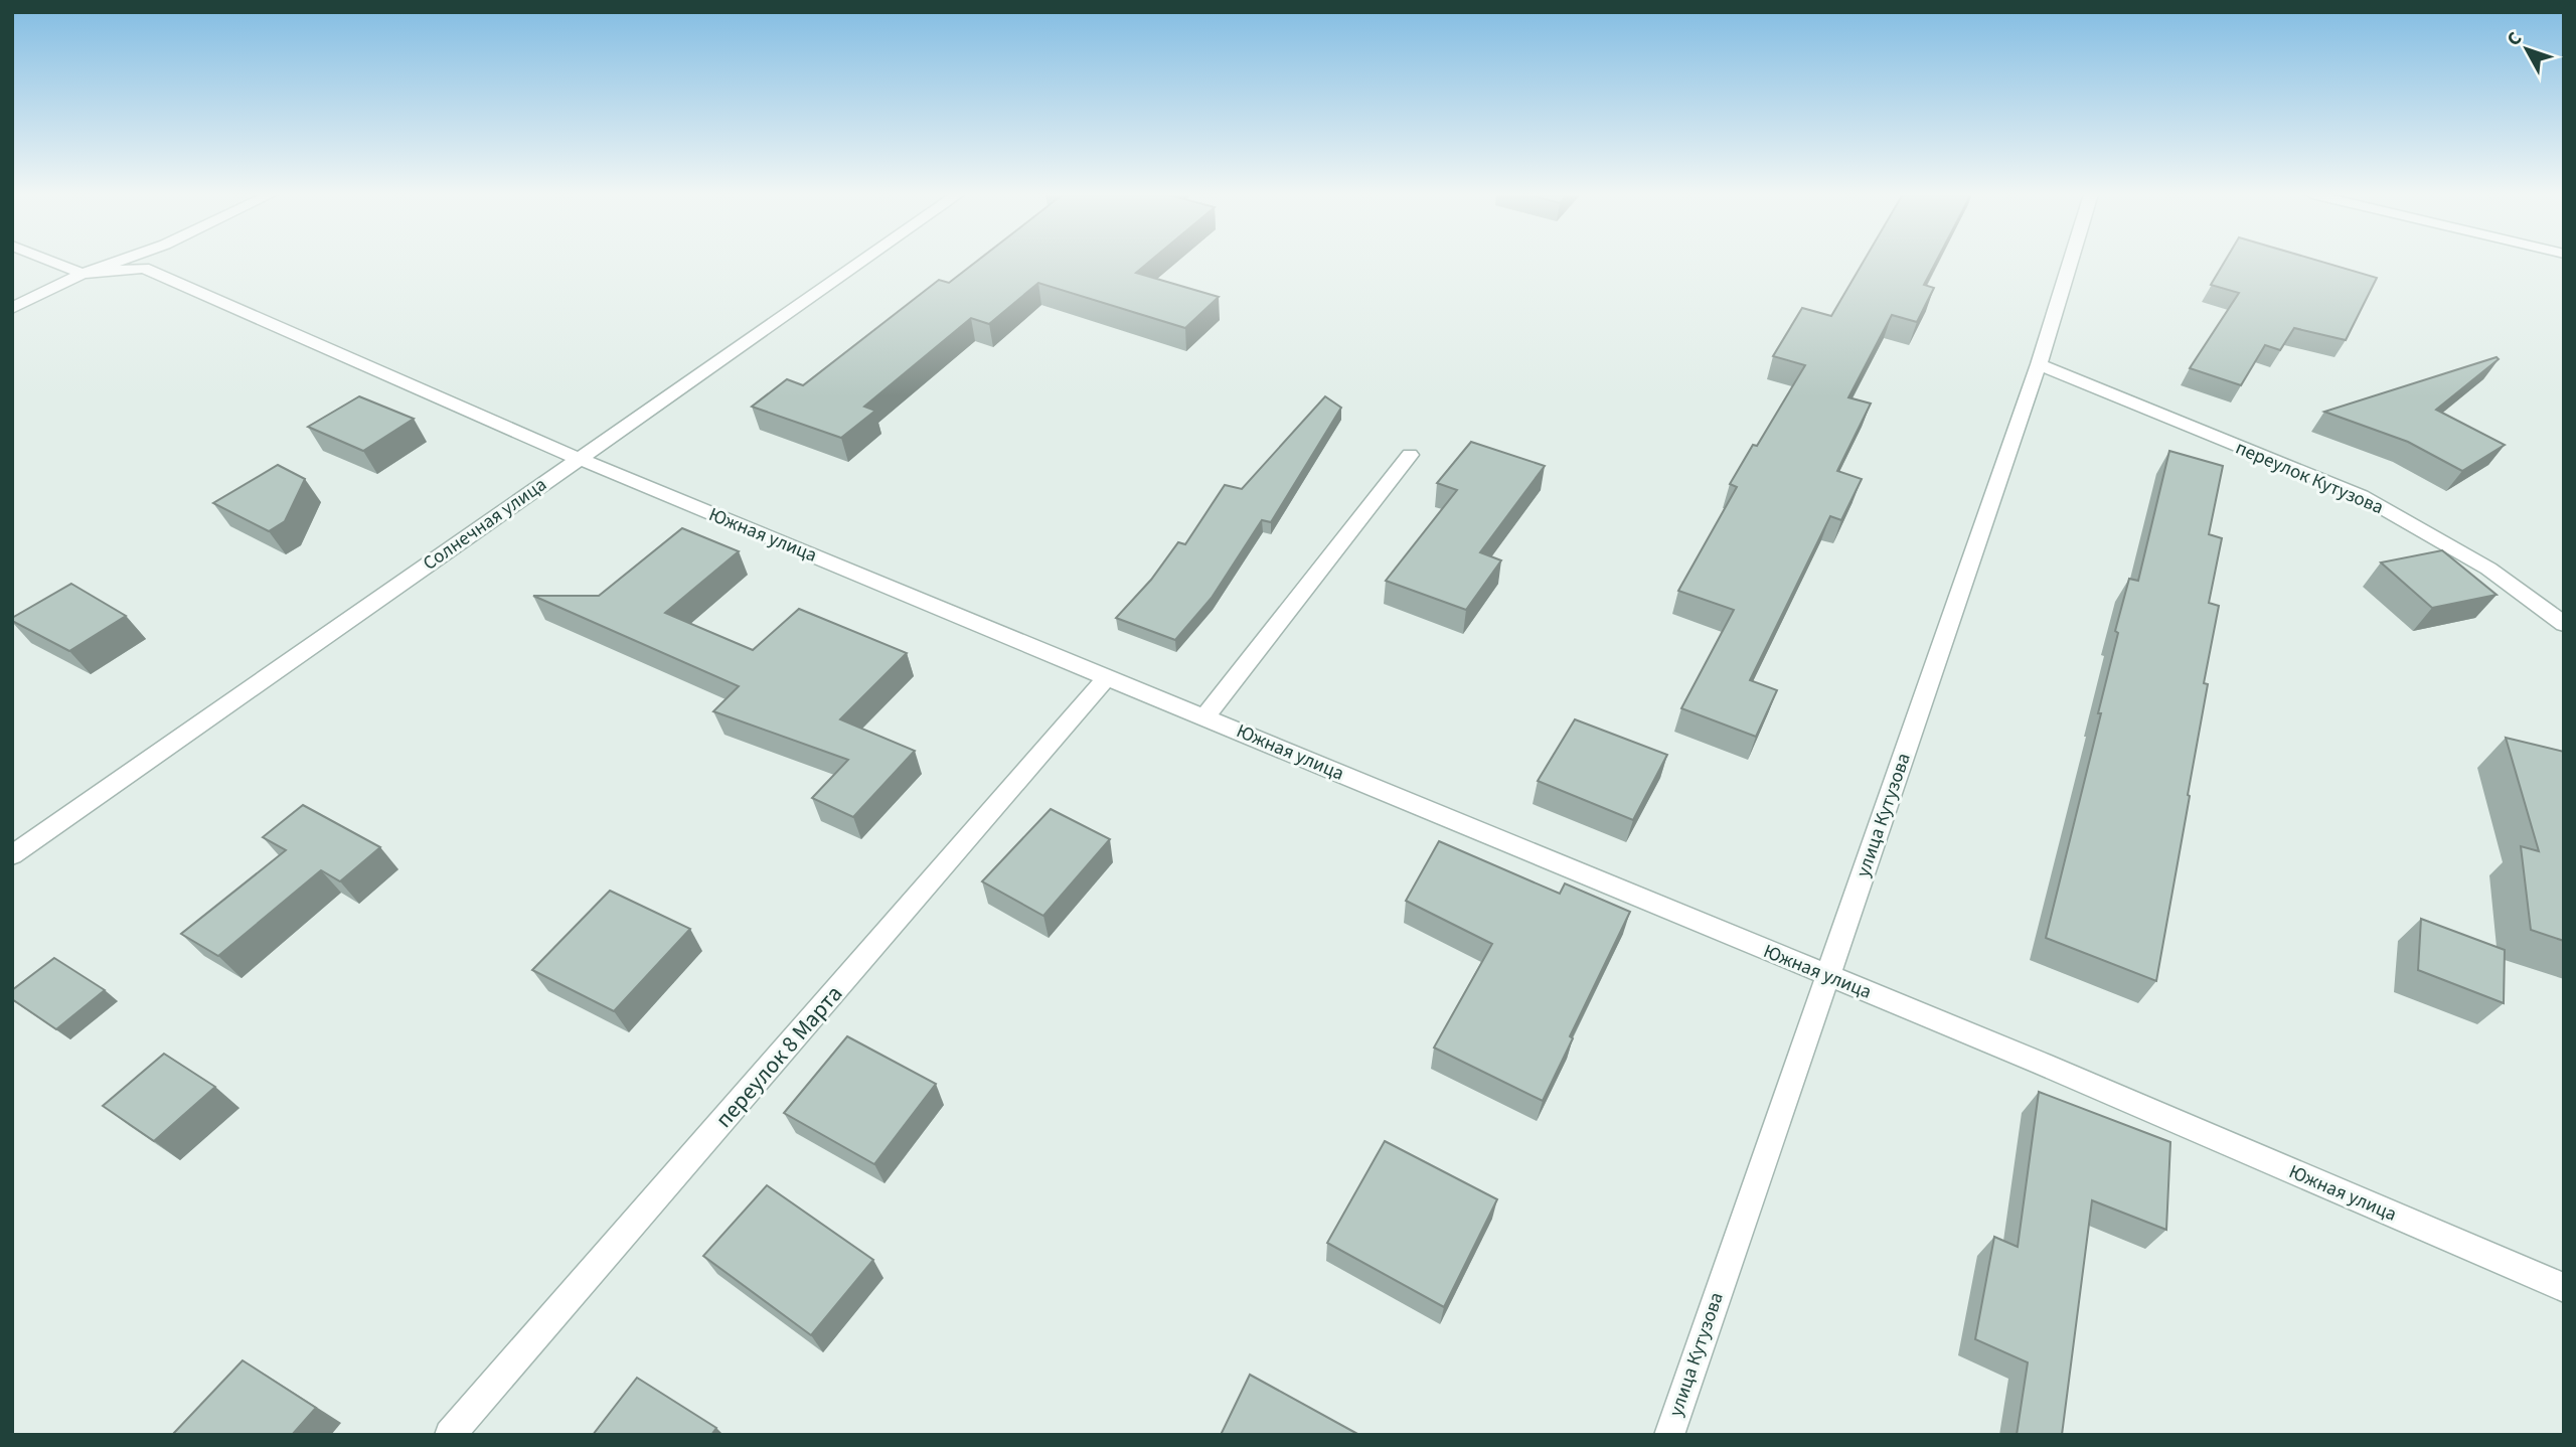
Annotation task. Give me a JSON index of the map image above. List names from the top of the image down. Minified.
{"streets":{"street":["переулок Кутузова","Солнечная улица","Южная улица","улица Кутузова","переулок 8 Марта"]},"crossings":[["переулок Кутузова","улица Кутузова"],["Солнечная улица","Южная улица"],["Южная улица","улица Кутузова"],["Южная улица","переулок 8 Марта"]],"north":"top left"}
